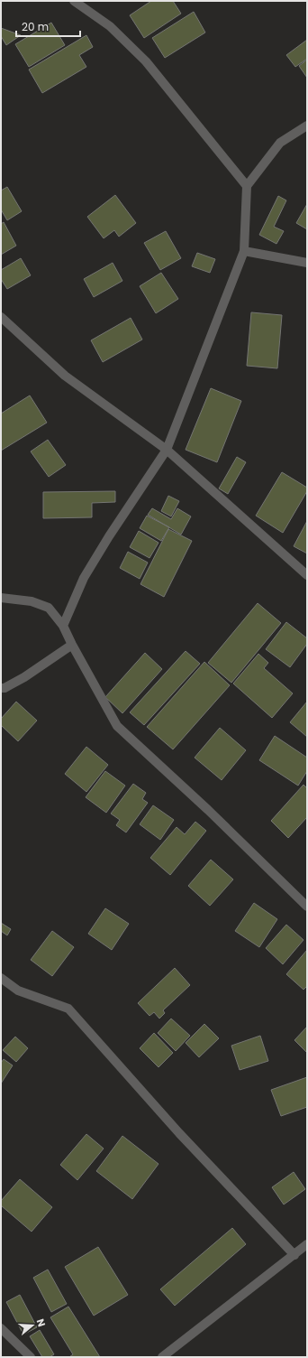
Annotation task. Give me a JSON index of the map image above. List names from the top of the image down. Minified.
{"scale_bar":"20 m","north":"right"}
